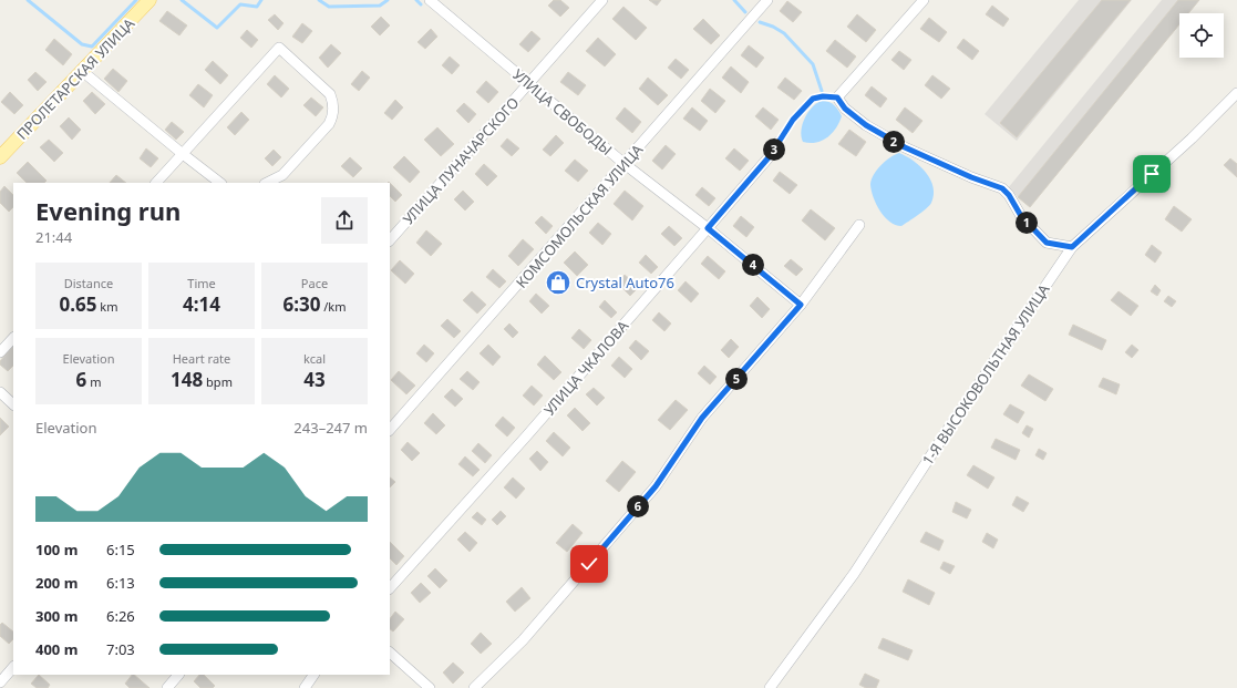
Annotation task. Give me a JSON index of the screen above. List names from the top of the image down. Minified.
{"streets":{"main road":["ПРОЛЕТАРСКАЯ УЛИЦА"],"street":["УЛИЦА СВОБОДЫ","УЛИЦА ЛУНАЧАРСКОГО","КОМСОМОЛЬСКАЯ УЛИЦА","УЛИЦА ЧКАЛОВА","1-Я ВЫСОКОВОЛЬТНАЯ УЛИЦА"]},"crossings":[["УЛИЦА СВОБОДЫ","УЛИЦА ЛУНАЧАРСКОГО"],["УЛИЦА СВОБОДЫ","КОМСОМОЛЬСКАЯ УЛИЦА"],["УЛИЦА СВОБОДЫ","УЛИЦА ЧКАЛОВА"]],"places":{"shop":["Crystal Auto76"]},"page":{"pins":["2","3","1","4","5","6"],"heading":["Evening run","21:44"],"stats":[["Distance","0.65 km"],["Time","4:14"],["Pace","6:30 /km"],["Elevation","6 m"],["Heart rate","148 bpm"],["kcal","43"]],"chart":["Elevation","243–247 m"],"list":[{"name":"100 m","note":"6:15"},{"name":"200 m","note":"6:13"},{"name":"300 m","note":"6:26"},{"name":"400 m","note":"7:03"}]}}
